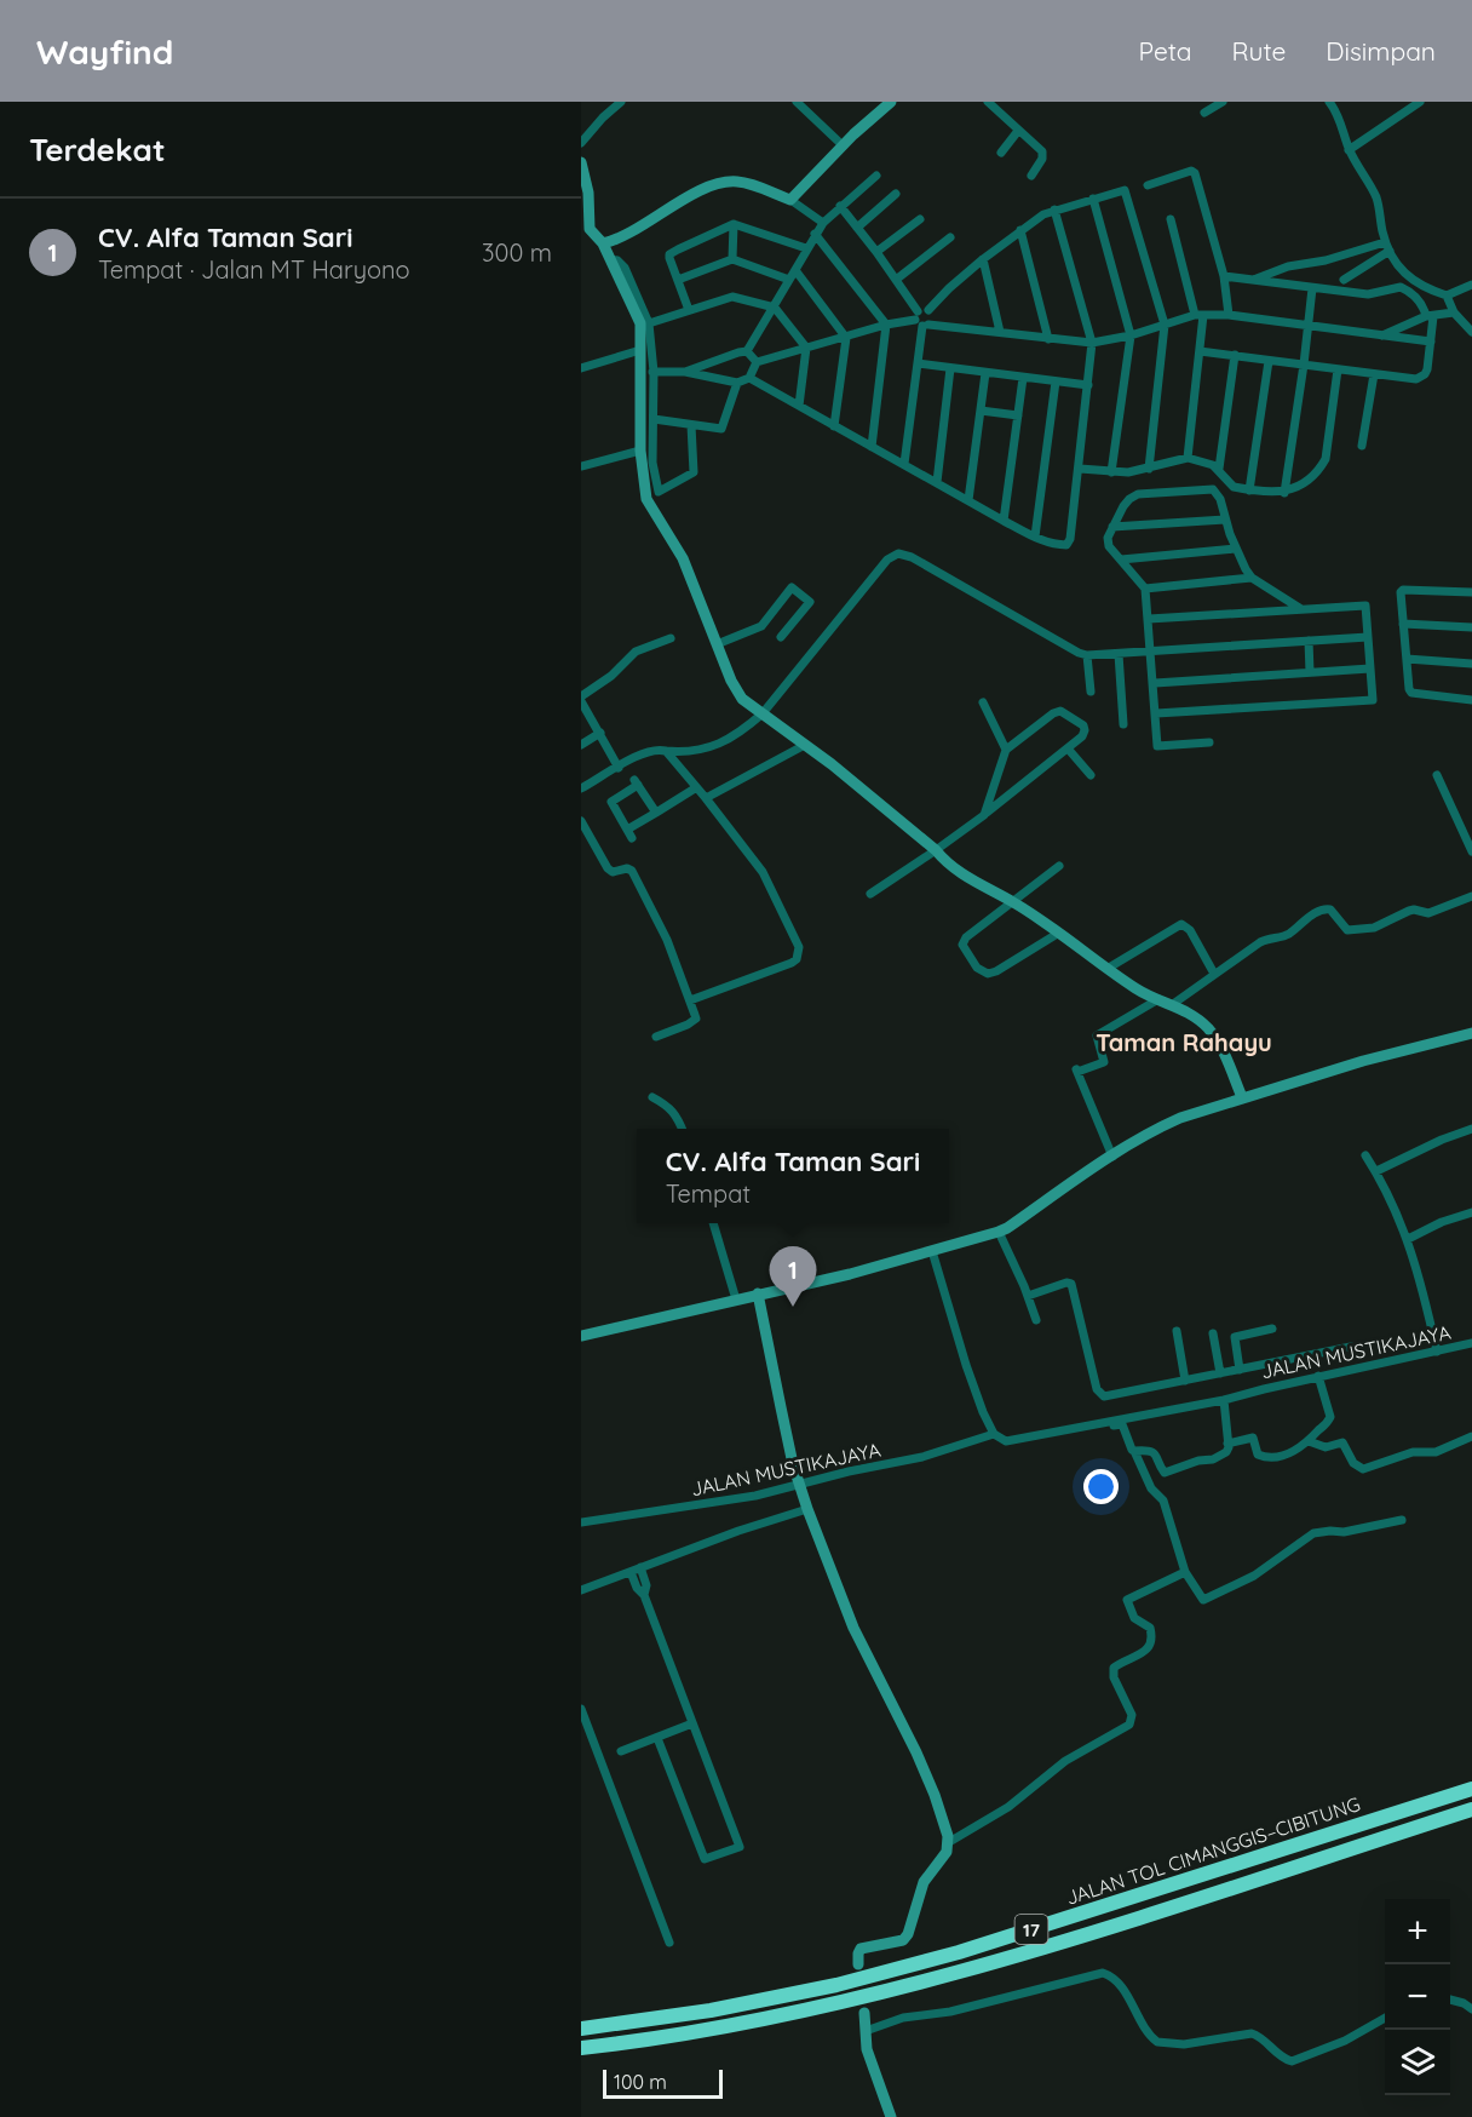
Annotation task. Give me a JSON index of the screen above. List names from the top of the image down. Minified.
{"streets":{"highway":["JALAN TOL CIMANGGIS–CIBITUNG","17"],"street":["JALAN MUSTIKAJAYA"]},"districts":["Taman Rahayu"],"scale_bar":"100 m","page":{"header":"Wayfind","nav":["Peta","Rute","Disimpan"],"heading":"Terdekat","list":[{"mark":"1","name":"CV. Alfa Taman Sari","note":"Tempat · Jalan MT Haryono","value":"300 m"}],"popup":["CV. Alfa Taman Sari","Tempat"],"pins":"1","map_buttons":["+","−"],"scale":"100 m"}}
